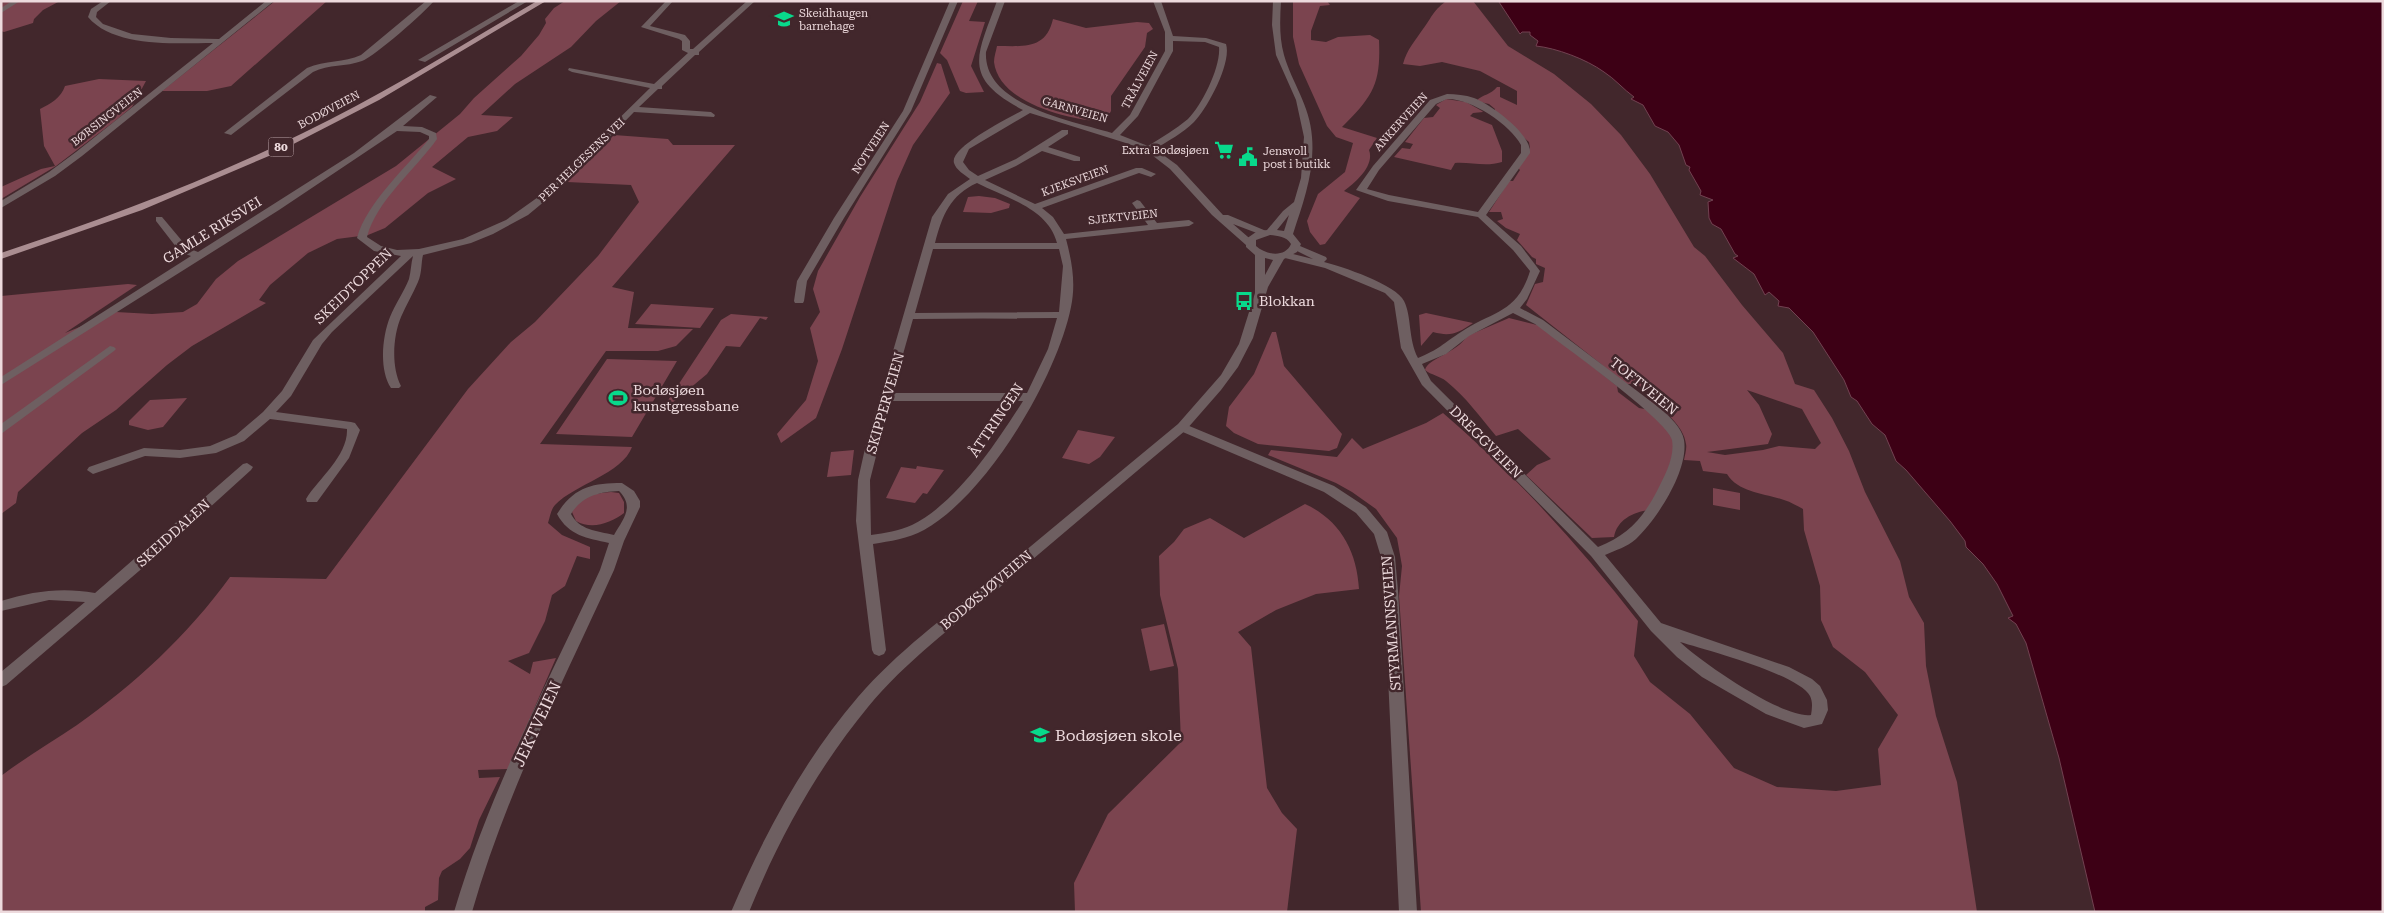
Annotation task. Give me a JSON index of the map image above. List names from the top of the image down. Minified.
{"streets":{"main road":["BODØVEIEN","80"],"street":["TRÅLVEIEN","GARNVEIEN","BØRSINGVEIEN","ANKERVEIEN","NOTVEIEN","PER HELGESENS VEI","KJEKSVEIEN","SJEKTVEIEN","GAMLE RIKSVEI","SKEIDTOPPEN","TOFTVEIEN","SKIPPERVEIEN","ÅTTRINGEN","DREGGVEIEN","SKEIDDALEN","BODØSJØVEIEN","STYRMANNSVEIEN","JEKTVEIEN"]},"crossings":[["TRÅLVEIEN","GARNVEIEN"],["GARNVEIEN","ÅTTRINGEN"],["PER HELGESENS VEI","GAMLE RIKSVEI"],["PER HELGESENS VEI","SKEIDTOPPEN"],["KJEKSVEIEN","ÅTTRINGEN"],["SJEKTVEIEN","SKIPPERVEIEN"],["SJEKTVEIEN","ÅTTRINGEN"],["TOFTVEIEN","DREGGVEIEN"],["SKIPPERVEIEN","ÅTTRINGEN"],["DREGGVEIEN","BODØSJØVEIEN"],["BODØSJØVEIEN","STYRMANNSVEIEN"]],"places":{"school or university":["Skeidhaugen barnehage","Bodøsjøen skole"],"supermarket":["Extra Bodøsjøen"],"public building":["Jensvoll post i butikk"],"bus stop":["Blokkan"],"sports":["Bodøsjøen kunstgressbane"]}}
